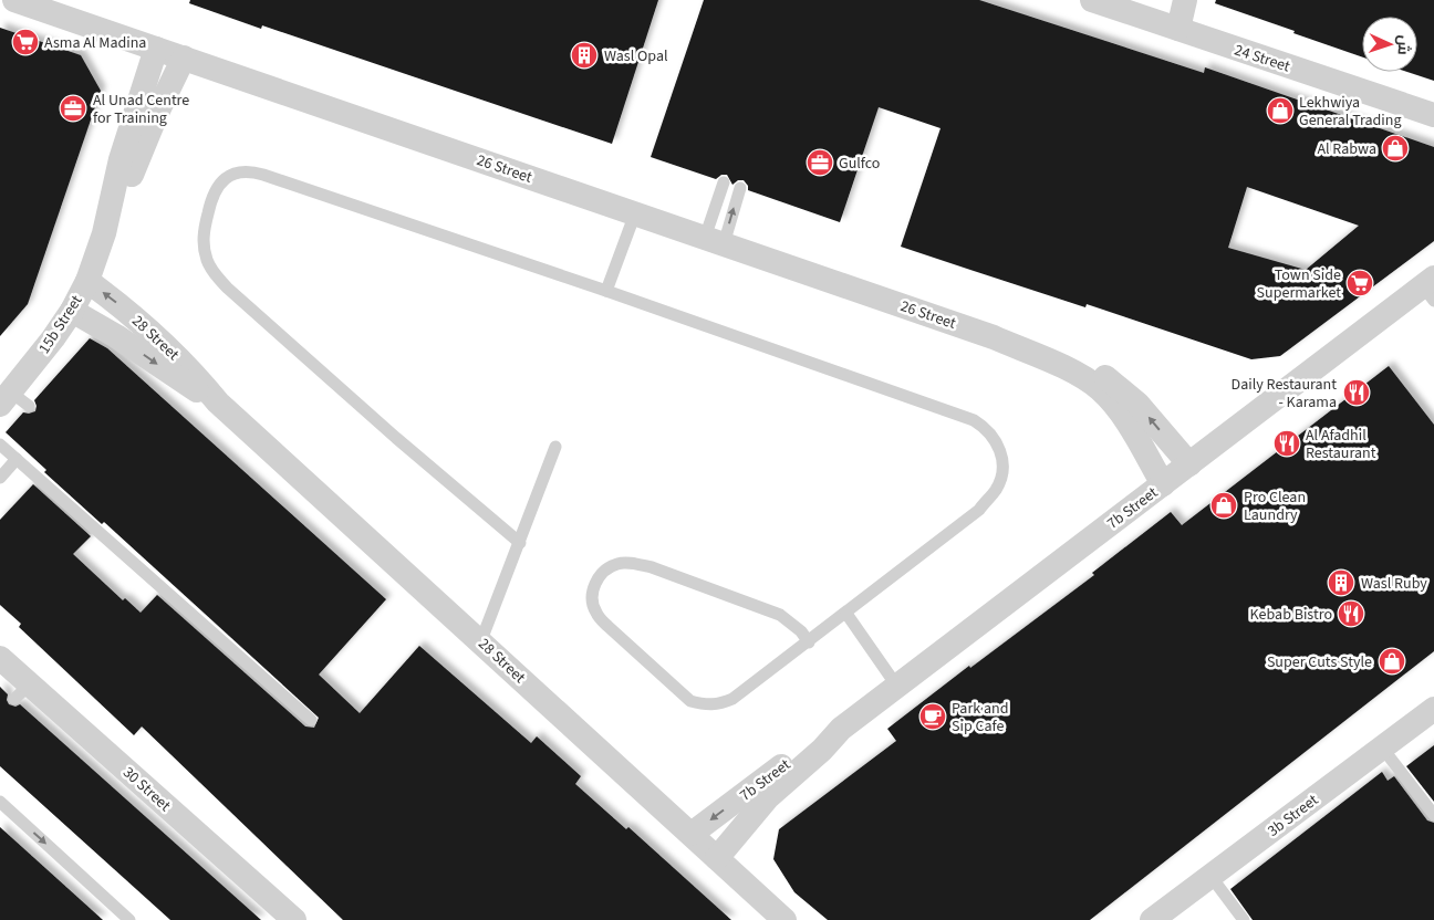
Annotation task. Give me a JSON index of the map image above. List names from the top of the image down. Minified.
{"streets":{"street":["24 Street","26 Street","15b Street","28 Street","7b Street","30 Street","3b Street"]},"crossings":[["26 Street","15b Street"],["26 Street","7b Street"],["15b Street","28 Street"],["28 Street","7b Street"]],"places":{"supermarket":["Asma Al Madina","Town Side Supermarket"],"building":["Wasl Opal","Wasl Ruby"],"office":["Al Unad Centre for Training","Gulfco"],"shop":["Lekhwiya General Trading","Al Rabwa","Pro Clean Laundry","Super Cuts Style"],"restaurant":["Daily Restaurant - Karama","Al Afadhil Restaurant","Kebab Bistro"],"cafe":["Park and Sip Cafe"]},"north":"right"}
